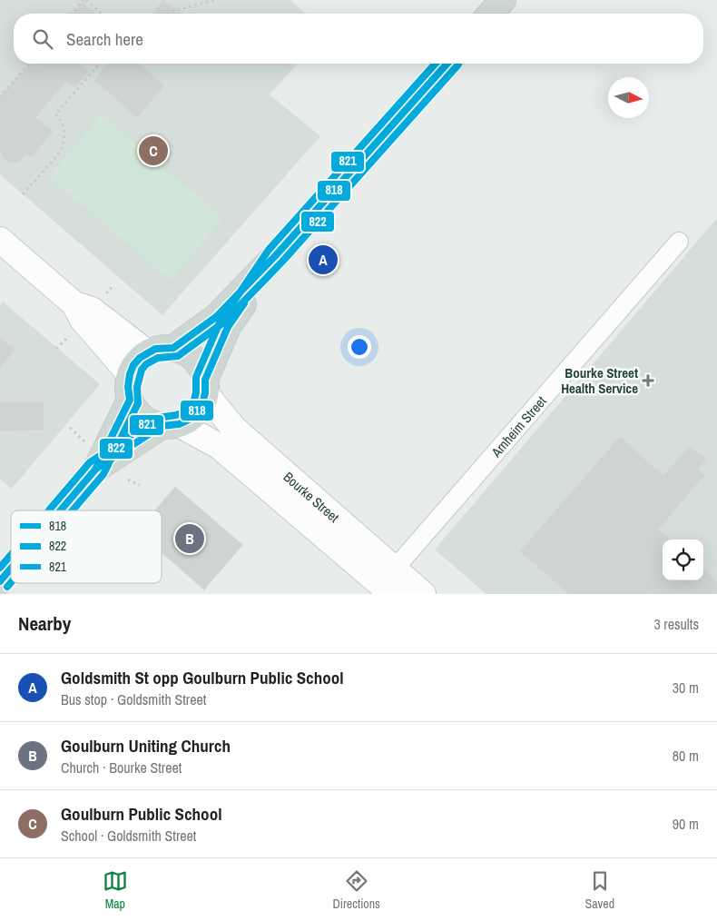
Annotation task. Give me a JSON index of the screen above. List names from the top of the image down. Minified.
{"streets":{"main road":["Bourke Street"],"street":["Arnheim Street"]},"crossings":[["Arnheim Street","Bourke Street"]],"places":{"health":["Bourke Street Health Service"]},"lines":["transit line 818","transit line 821","transit line 822"],"legend":["818","822","821"],"north":"right","page":{"search":"Search here","pins":["C","A","B"],"heading":["Nearby","3 results"],"list":[{"mark":"A","name":"Goldsmith St opp Goulburn Public School","note":"Bus stop · Goldsmith Street","value":"30 m"},{"mark":"B","name":"Goulburn Uniting Church","note":"Church · Bourke Street","value":"80 m"},{"mark":"C","name":"Goulburn Public School","note":"School · Goldsmith Street","value":"90 m"}],"nav":["Map","Directions","Saved"]}}
